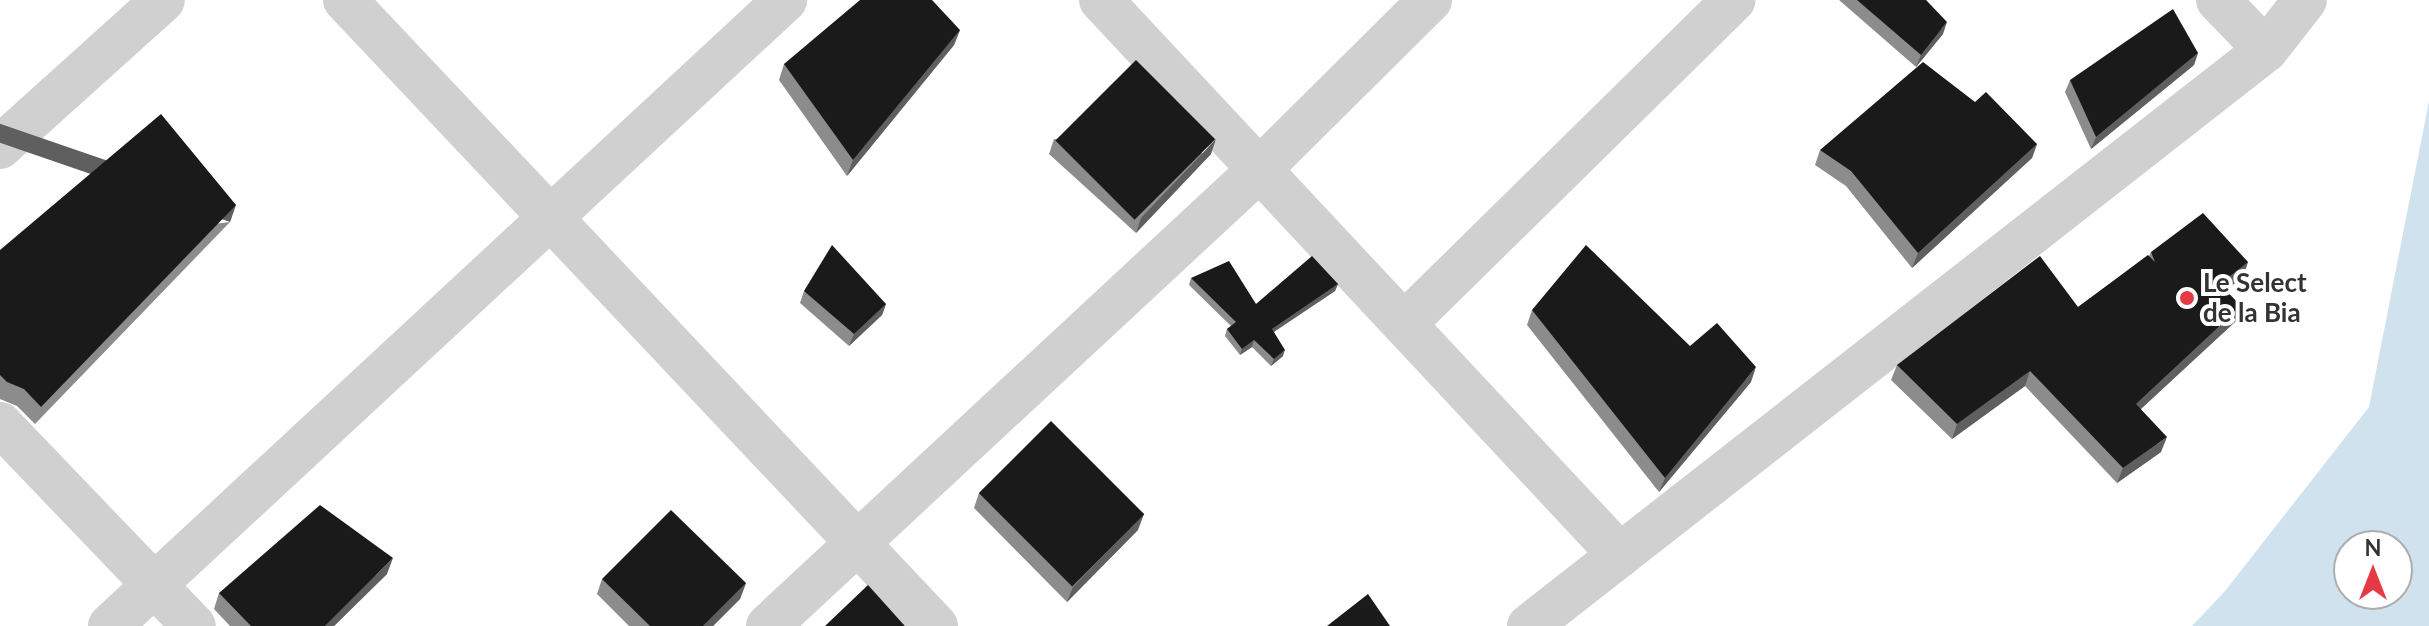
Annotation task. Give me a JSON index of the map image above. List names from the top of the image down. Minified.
{"places":["Le Select de la Bia"],"north":"top"}
